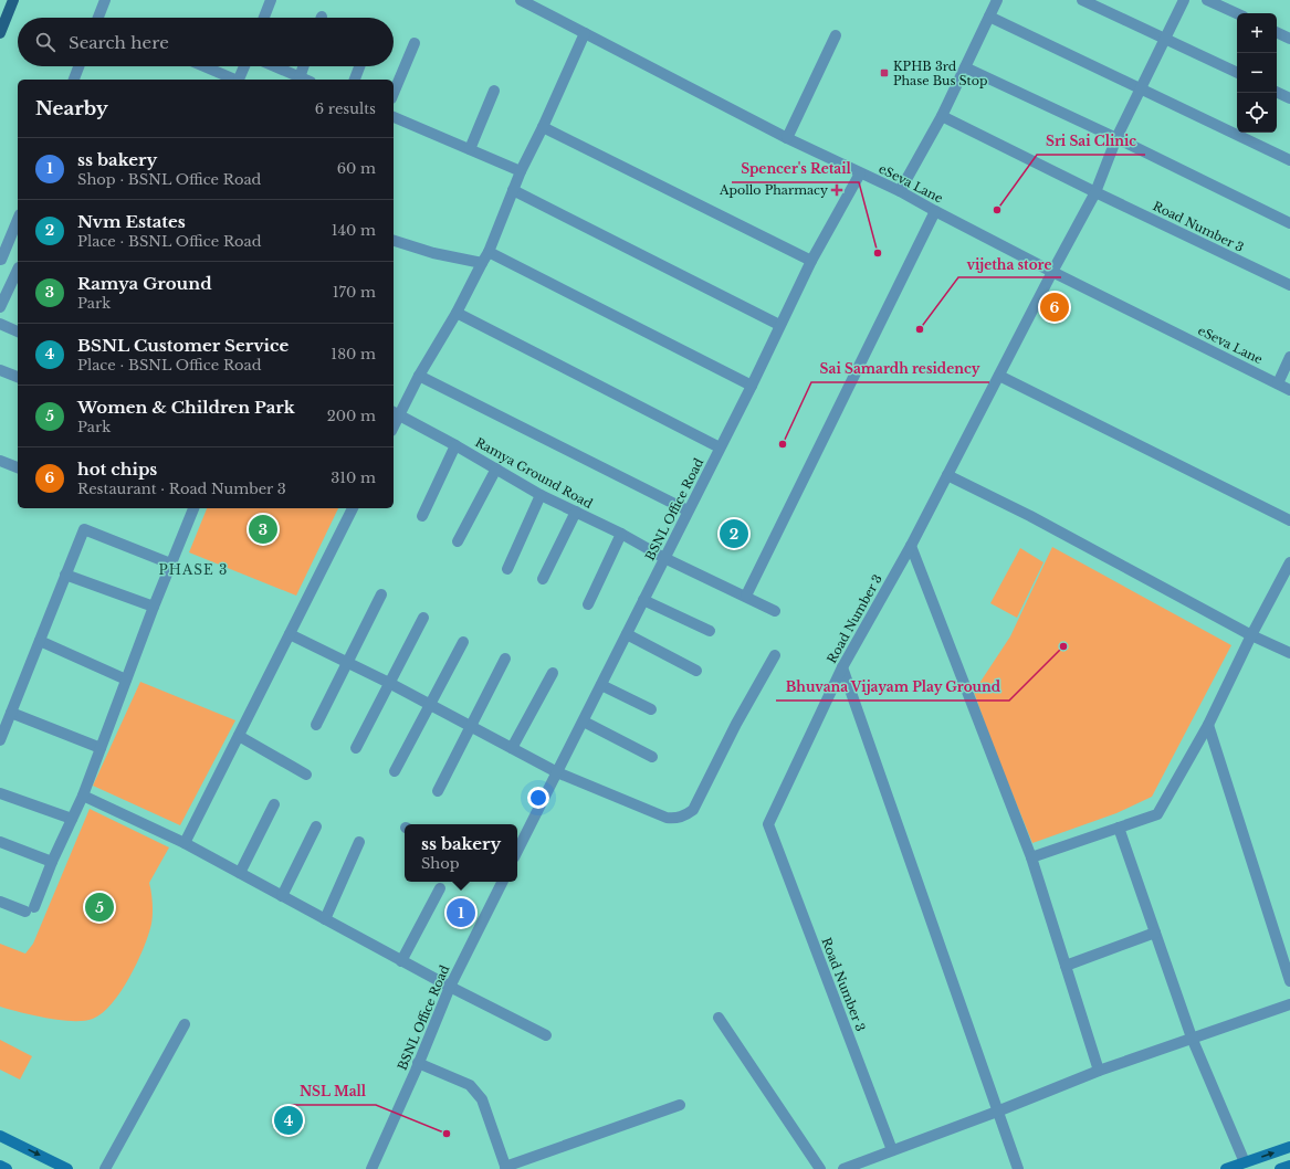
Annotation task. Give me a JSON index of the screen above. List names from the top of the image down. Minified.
{"streets":{"street":["eSeva Lane","Road Number 3","Ramya Ground Road","BSNL Office Road"]},"crossings":[["eSeva Lane","Road Number 3"],["eSeva Lane","BSNL Office Road"],["Ramya Ground Road","BSNL Office Road"]],"districts":["PHASE 3"],"places":{"transit":["KPHB 3rd Phase Bus Stop"],"health":["Apollo Pharmacy"],"other":["Sri Sai Clinic","Spencer's Retail","vijetha store","Sai Samardh residency","Bhuvana Vijayam Play Ground","NSL Mall"]},"page":{"map_buttons":["+","−"],"search":"Search here","heading":["Nearby","6 results"],"list":[{"mark":"1","name":"ss bakery","note":"Shop · BSNL Office Road","value":"60 m"},{"mark":"2","name":"Nvm Estates","note":"Place · BSNL Office Road","value":"140 m"},{"mark":"3","name":"Ramya Ground","note":"Park","value":"170 m"},{"mark":"4","name":"BSNL Customer Service","note":"Place · BSNL Office Road","value":"180 m"},{"mark":"5","name":"Women & Children Park","note":"Park","value":"200 m"},{"mark":"6","name":"hot chips","note":"Restaurant · Road Number 3","value":"310 m"}],"pins":["6","3","2","5","1","4"],"popup":["ss bakery","Shop"]}}
